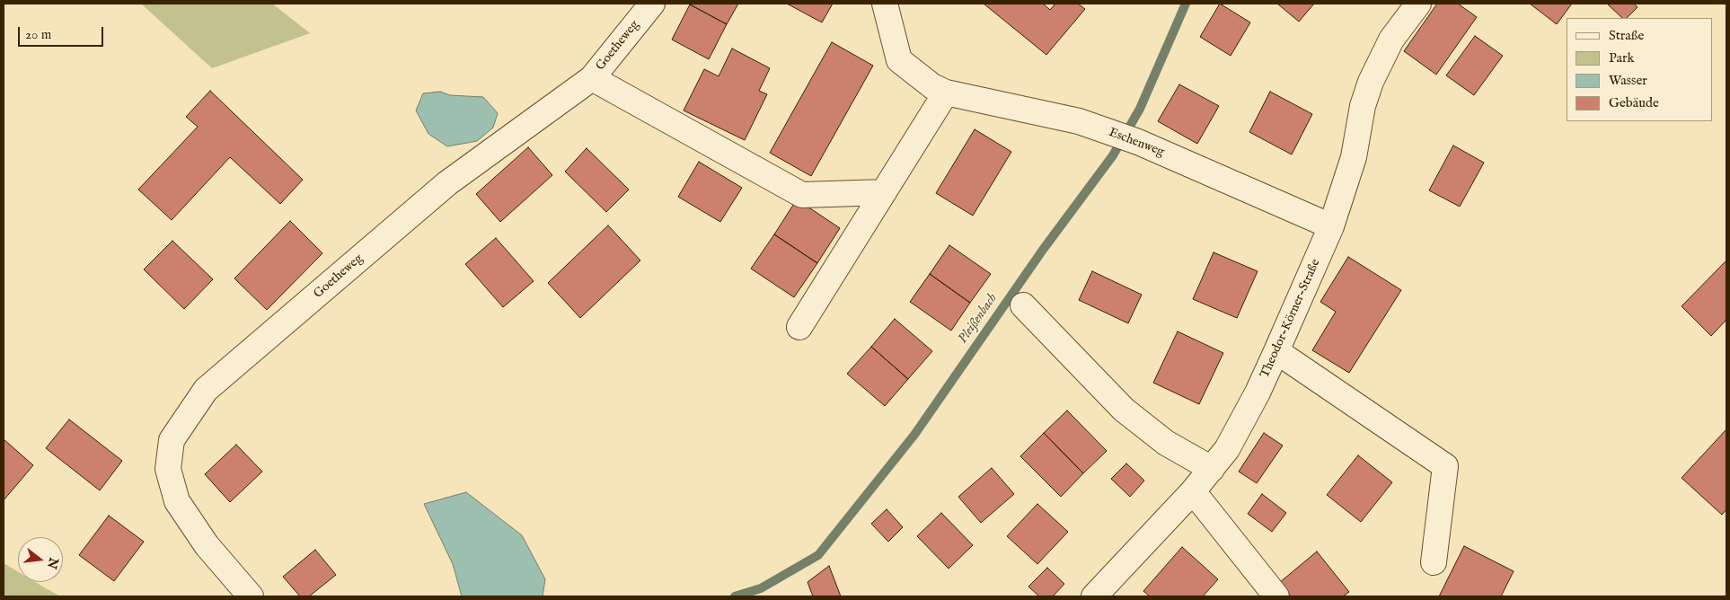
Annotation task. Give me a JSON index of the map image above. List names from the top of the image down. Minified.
{"streets":{"street":["Goetheweg","Eschenweg","Theodor-Körner-Straße"]},"crossings":[["Eschenweg","Theodor-Körner-Straße"]],"water":["Pleißenbach"],"legend":["Straße","Park","Wasser","Gebäude"],"scale_bar":"20 m","north":"right"}
